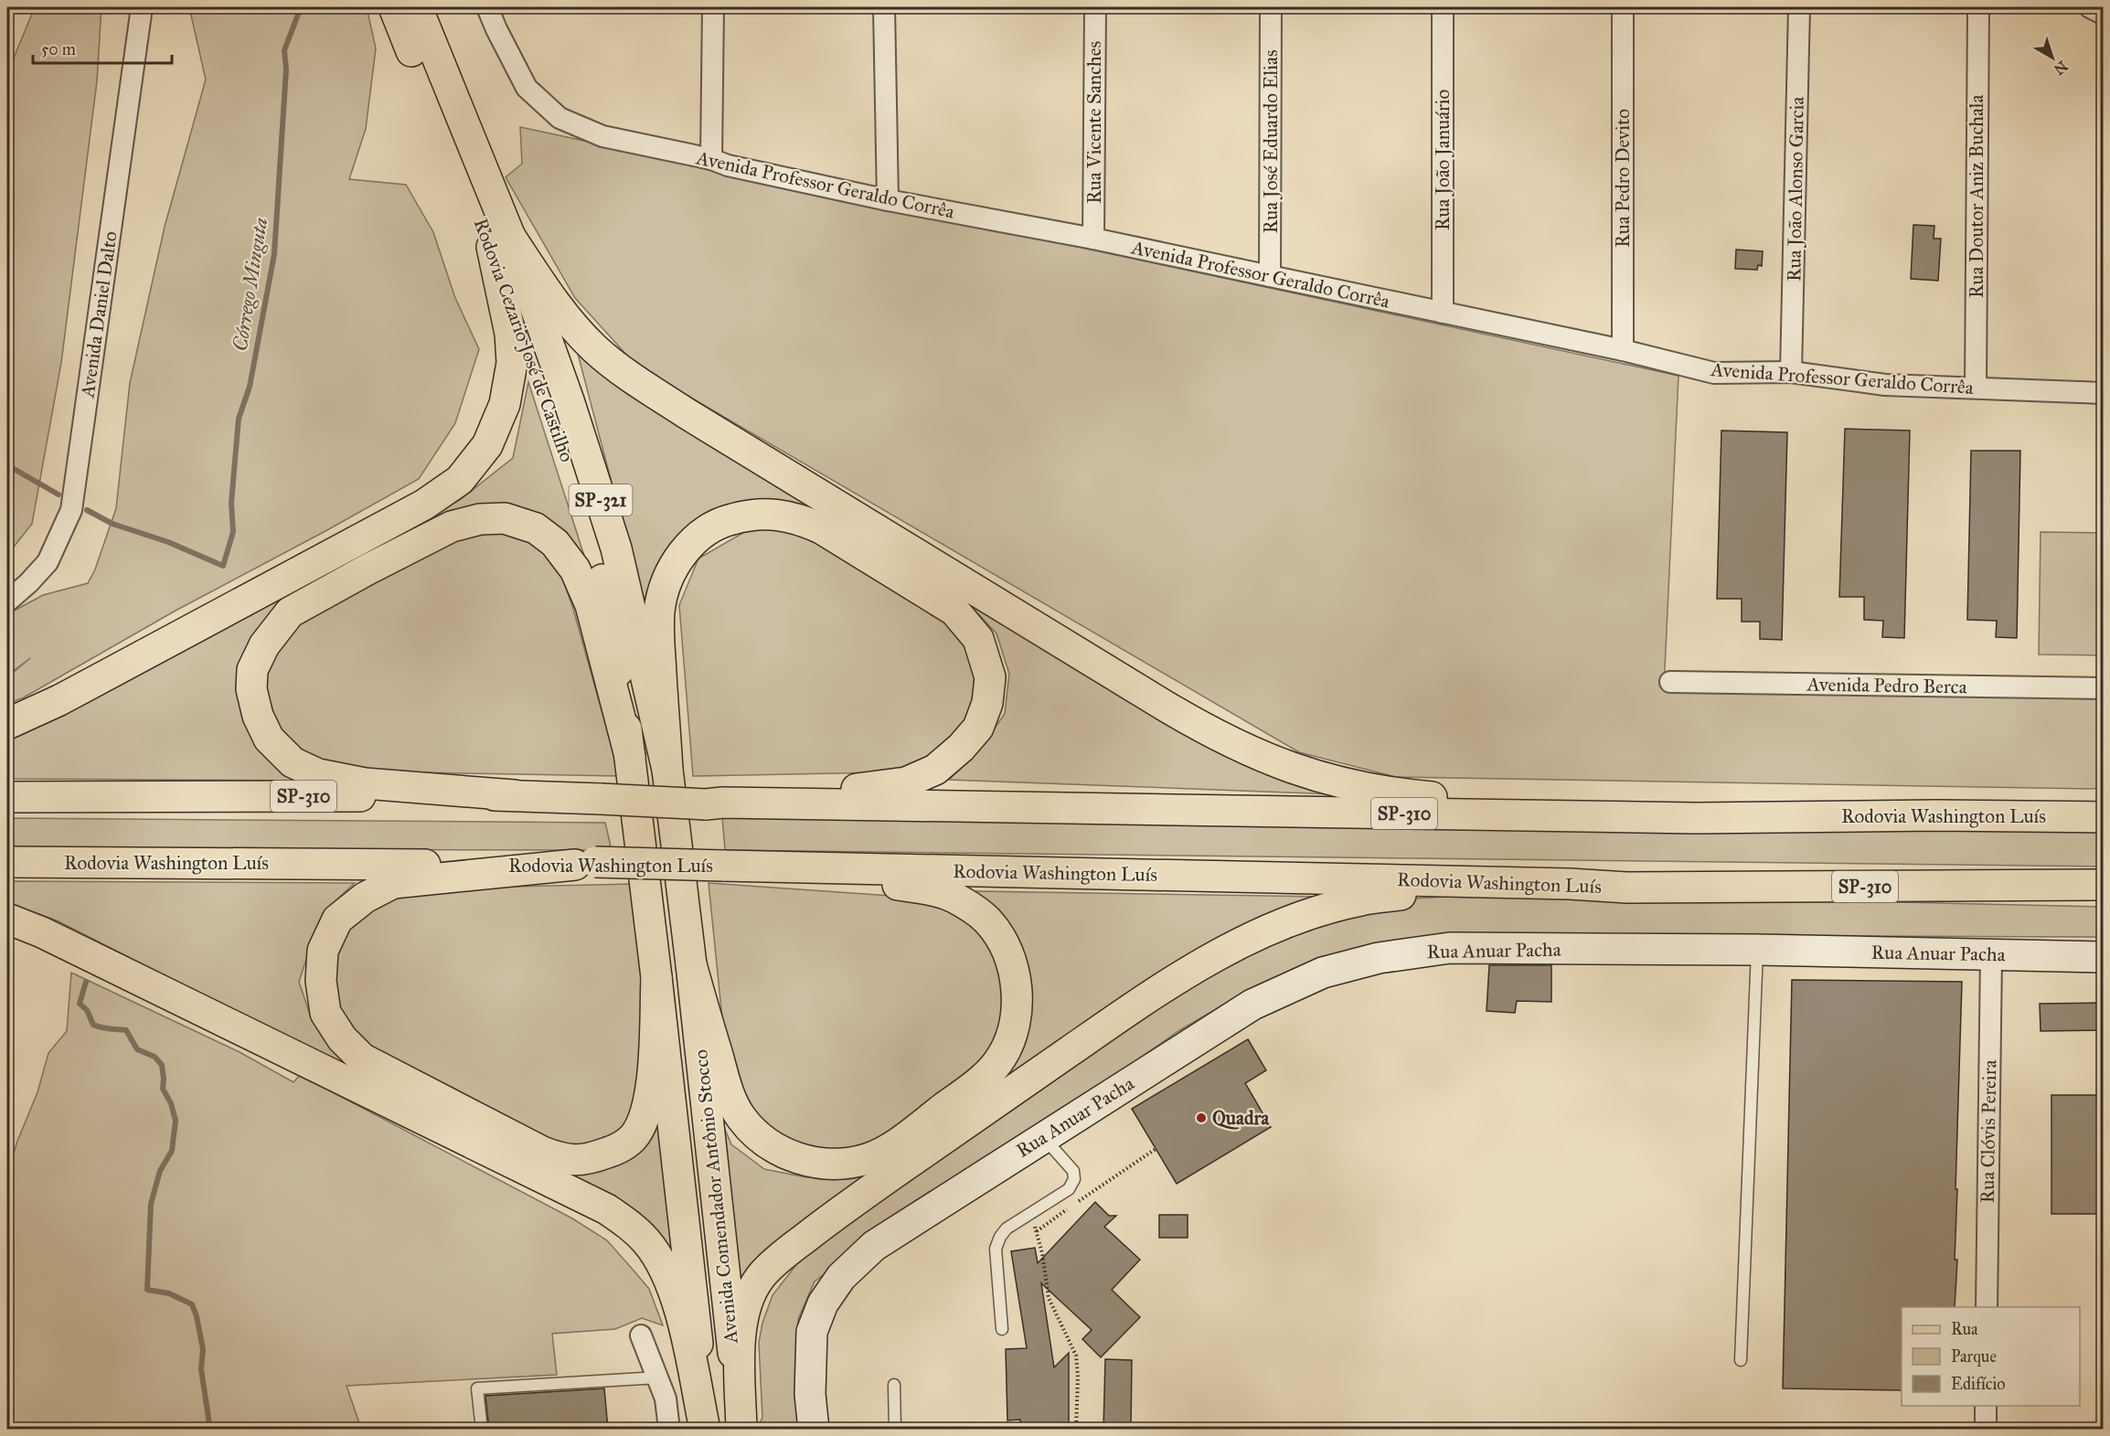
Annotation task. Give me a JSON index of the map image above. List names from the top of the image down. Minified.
{"streets":{"main road":["Rodovia Cezario José de Castilho","SP-321","SP-310","Rodovia Washington Luís","Avenida Comendador Antônio Stocco"],"street":["Rua Vicente Sanches","Rua José Eduardo Elias","Rua João Januário","Rua Pedro Devito","Avenida Professor Geraldo Corrêa","Rua João Alonso Garcia","Rua Doutor Aniz Buchala","Avenida Daniel Dalto","Avenida Pedro Berca","Rua Anuar Pacha","Rua Clóvis Pereira"]},"crossings":[["Rua Vicente Sanches","Avenida Professor Geraldo Corrêa"],["Rua José Eduardo Elias","Avenida Professor Geraldo Corrêa"],["Rua João Januário","Avenida Professor Geraldo Corrêa"],["Rua Pedro Devito","Avenida Professor Geraldo Corrêa"],["Avenida Professor Geraldo Corrêa","Rua João Alonso Garcia"],["Avenida Professor Geraldo Corrêa","Rua Doutor Aniz Buchala"],["Rodovia Cezario José de Castilho","Avenida Comendador Antônio Stocco"],["Rua Anuar Pacha","Rua Clóvis Pereira"]],"water":["Córrego Minguta"],"places":["Quadra"],"legend":["Rua","Parque","Edifício"],"scale_bar":"50 m","north":"bottom right"}
